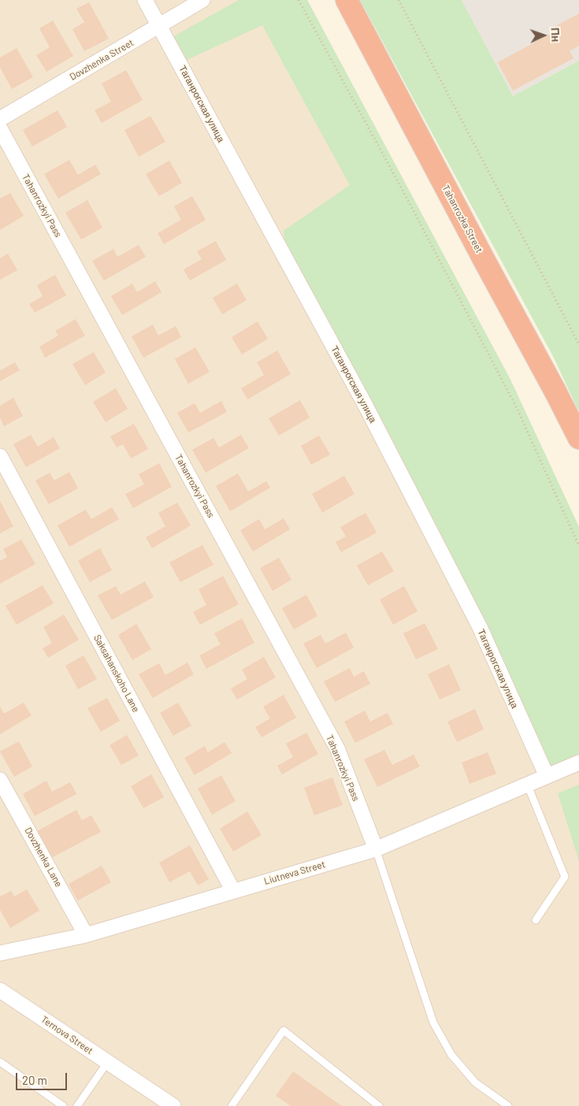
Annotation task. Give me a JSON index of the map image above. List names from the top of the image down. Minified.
{"streets":{"highway":["Tahanrozka Street"],"street":["Dovzhenka Street","Таганрогская улица","Tahanrozkyi Pass","Saksahanskoho Lane","Dovzhenka Lane","Liutneva Street","Ternova Street"]},"crossings":[["Dovzhenka Street","Таганрогская улица"],["Таганрогская улица","Liutneva Street"],["Tahanrozkyi Pass","Liutneva Street"],["Saksahanskoho Lane","Liutneva Street"],["Dovzhenka Lane","Liutneva Street"]],"scale_bar":"20 m","north":"right"}
